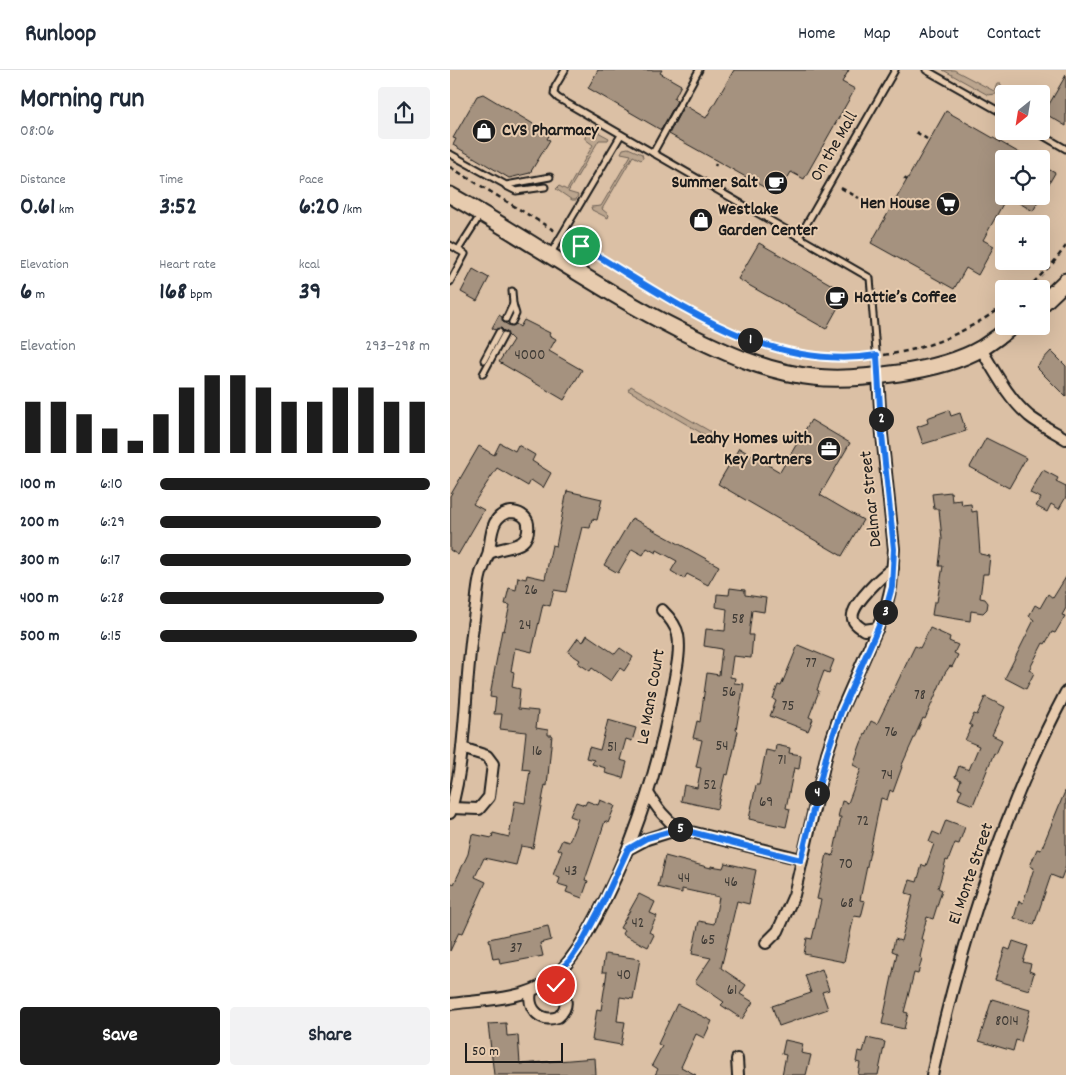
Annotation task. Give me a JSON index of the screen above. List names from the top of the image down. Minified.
{"streets":{"street":["Delmar Street","Le Mans Court","El Monte Street"],"lane":["On the Mall"]},"crossings":[["On the Mall","Delmar Street"]],"places":{"shop":["CVS Pharmacy","Westlake Garden Center"],"cafe":["Summer Salt","Hattie’s Coffee"],"supermarket":["Hen House"],"office":["Leahy Homes with Key Partners"]},"house_numbers":["4000","26","58","24","77","56","78","75","76","54","51","16","71","74","52","69","72","70","43","44","46","68","42","65","37","40","61","8014"],"scale_bar":"50 m","north":"bottom left","page":{"header":"Runloop","nav":["Home","Map","About","Contact"],"heading":["Morning run","08:06"],"map_buttons":["+","−"],"stats":[["Distance","0.61 km"],["Time","3:52"],["Pace","6:20 /km"],["Elevation","6 m"],["Heart rate","168 bpm"],["kcal","39"]],"chart":["Elevation","293–298 m"],"pins":["1","2","3","4","5"],"list":[{"name":"100 m","note":"6:10"},{"name":"200 m","note":"6:29"},{"name":"300 m","note":"6:17"},{"name":"400 m","note":"6:28"},{"name":"500 m","note":"6:15"}],"buttons":["Save","Share"],"scale":"50 m"}}
